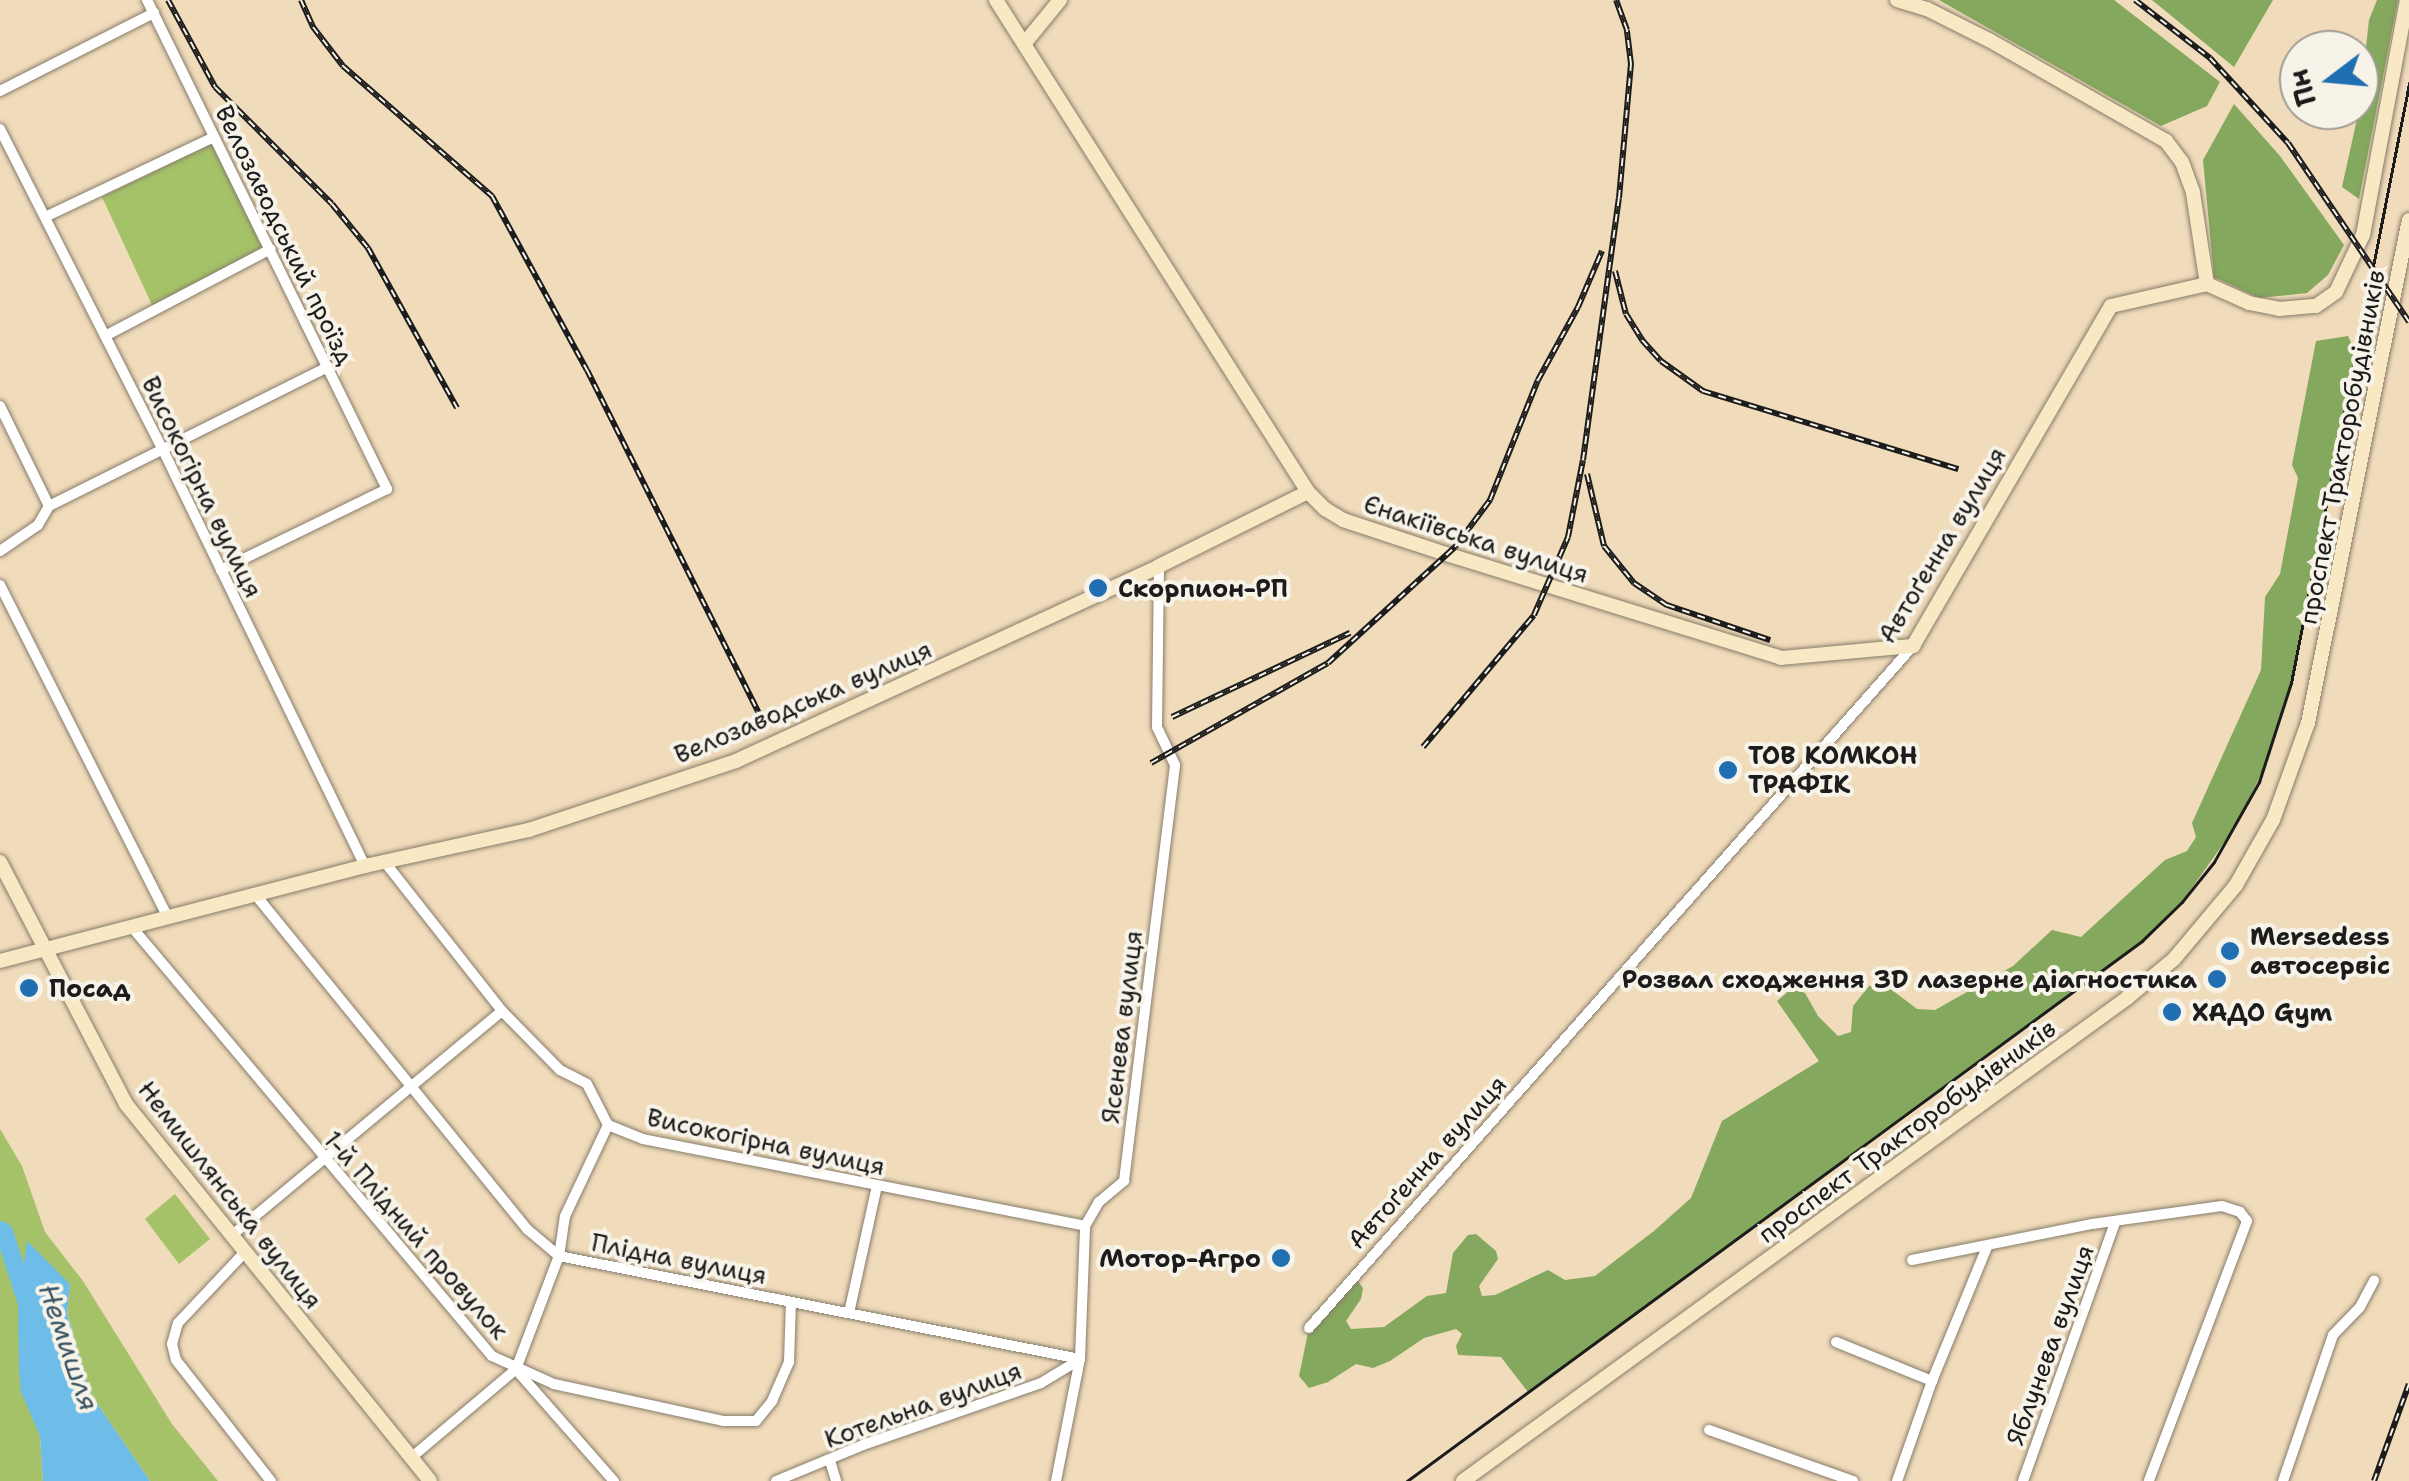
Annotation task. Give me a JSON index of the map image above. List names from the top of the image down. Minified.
{"streets":{"street":["Велозаводський проїзд","проспект Тракторобудівників","Високогірна вулиця","Єнакіївська вулиця","Автоґенна вулиця","Велозаводська вулиця","Ясенева вулиця","Немишлянська вулиця","1-й Плідний провулок","Плідна вулиця","Яблунева вулиця","Котельна вулиця"]},"crossings":[["Велозаводський проїзд","Високогірна вулиця"],["Високогірна вулиця","Велозаводська вулиця"],["Високогірна вулиця","Ясенева вулиця"],["Єнакіївська вулиця","Автоґенна вулиця"],["Єнакіївська вулиця","Велозаводська вулиця"],["Велозаводська вулиця","Ясенева вулиця"],["Велозаводська вулиця","Немишлянська вулиця"],["Велозаводська вулиця","1-й Плідний провулок"],["Велозаводська вулиця","Плідна вулиця"],["1-й Плідний провулок","Плідна вулиця"],["Плідна вулиця","Котельна вулиця"]],"water":["Немишля"],"places":["Скорпион-РП","ТОВ КОМКОН ТРАФІК","Mersedess автосервіс","Розвал сходження 3D лазерне діагностика","Посад","ХАДО Gym","Мотор-Агро"],"north":"left"}
